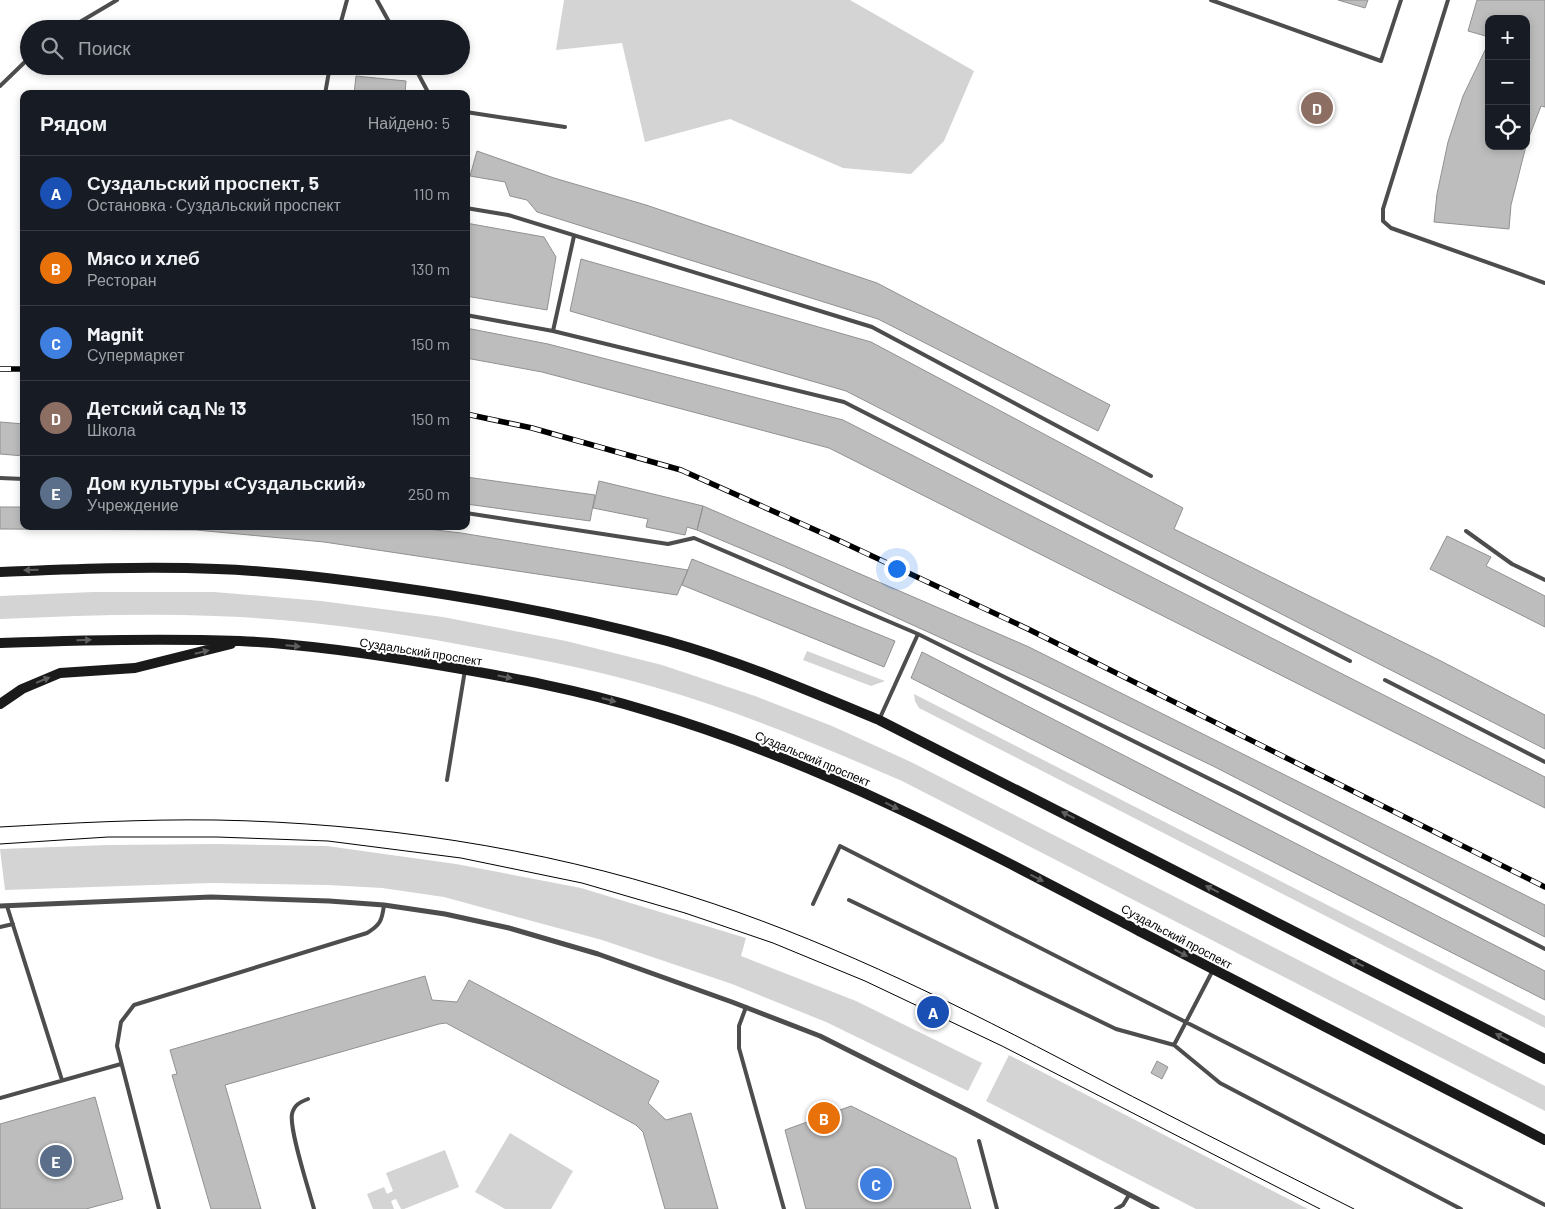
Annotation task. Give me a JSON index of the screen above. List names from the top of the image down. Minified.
{"streets":{"main road":["Суздальский проспект"]},"page":{"map_buttons":["+","−"],"search":"Поиск","pins":["D","A","B","E","C"],"heading":["Рядом","Найдено: 5"],"list":[{"mark":"A","name":"Суздальский проспект, 5","note":"Остановка · Суздальский проспект","value":"110 m"},{"mark":"B","name":"Мясо и хлеб","note":"Ресторан","value":"130 m"},{"mark":"C","name":"Magnit","note":"Супермаркет","value":"150 m"},{"mark":"D","name":"Детский сад № 13","note":"Школа","value":"150 m"},{"mark":"E","name":"Дом культуры «Суздальский»","note":"Учреждение","value":"250 m"}]}}
